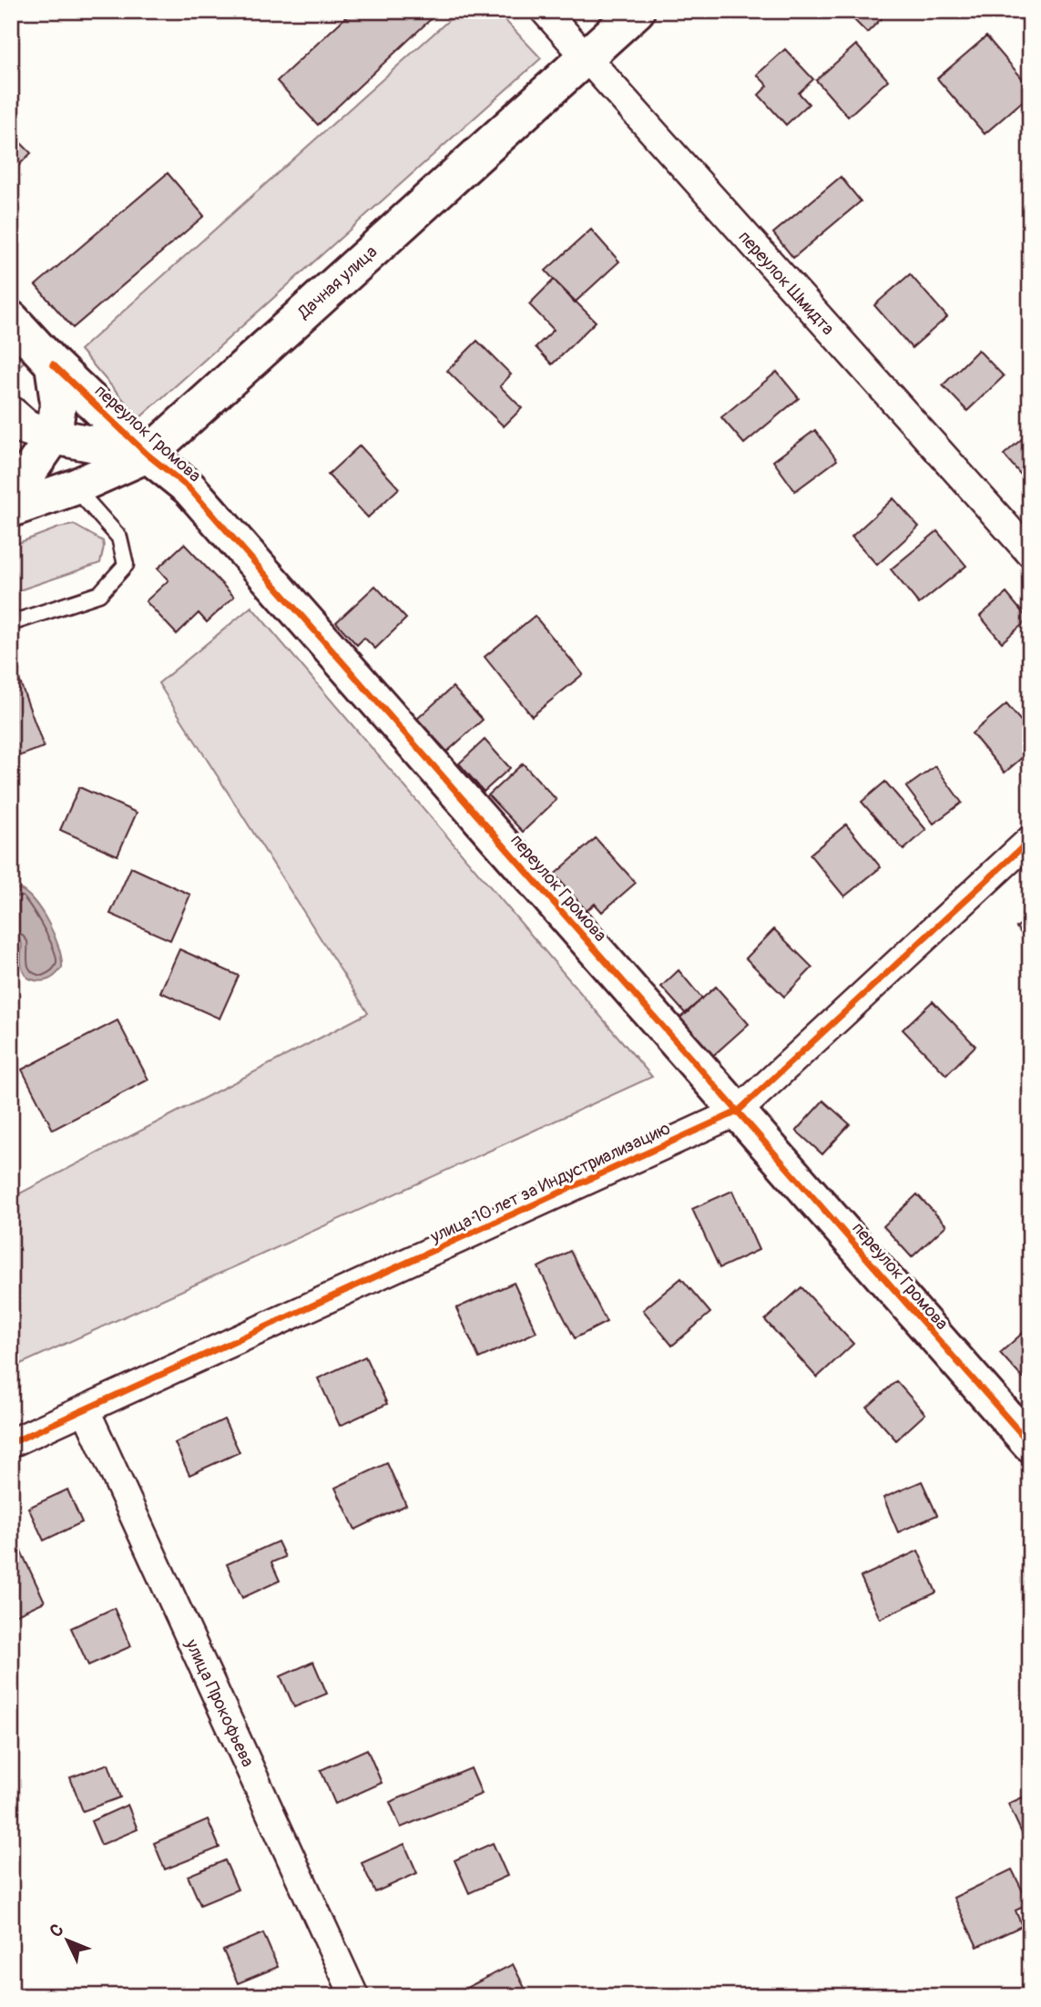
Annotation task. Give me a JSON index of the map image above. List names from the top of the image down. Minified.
{"streets":{"street":["Дачная улица","переулок Шмидта","переулок Громова","улица 10 лет за Индустриализацию","улица Прокофьева"]},"crossings":[["Дачная улица","переулок Шмидта"],["Дачная улица","переулок Громова"],["переулок Громова","улица 10 лет за Индустриализацию"],["улица 10 лет за Индустриализацию","улица Прокофьева"]],"north":"top left"}
